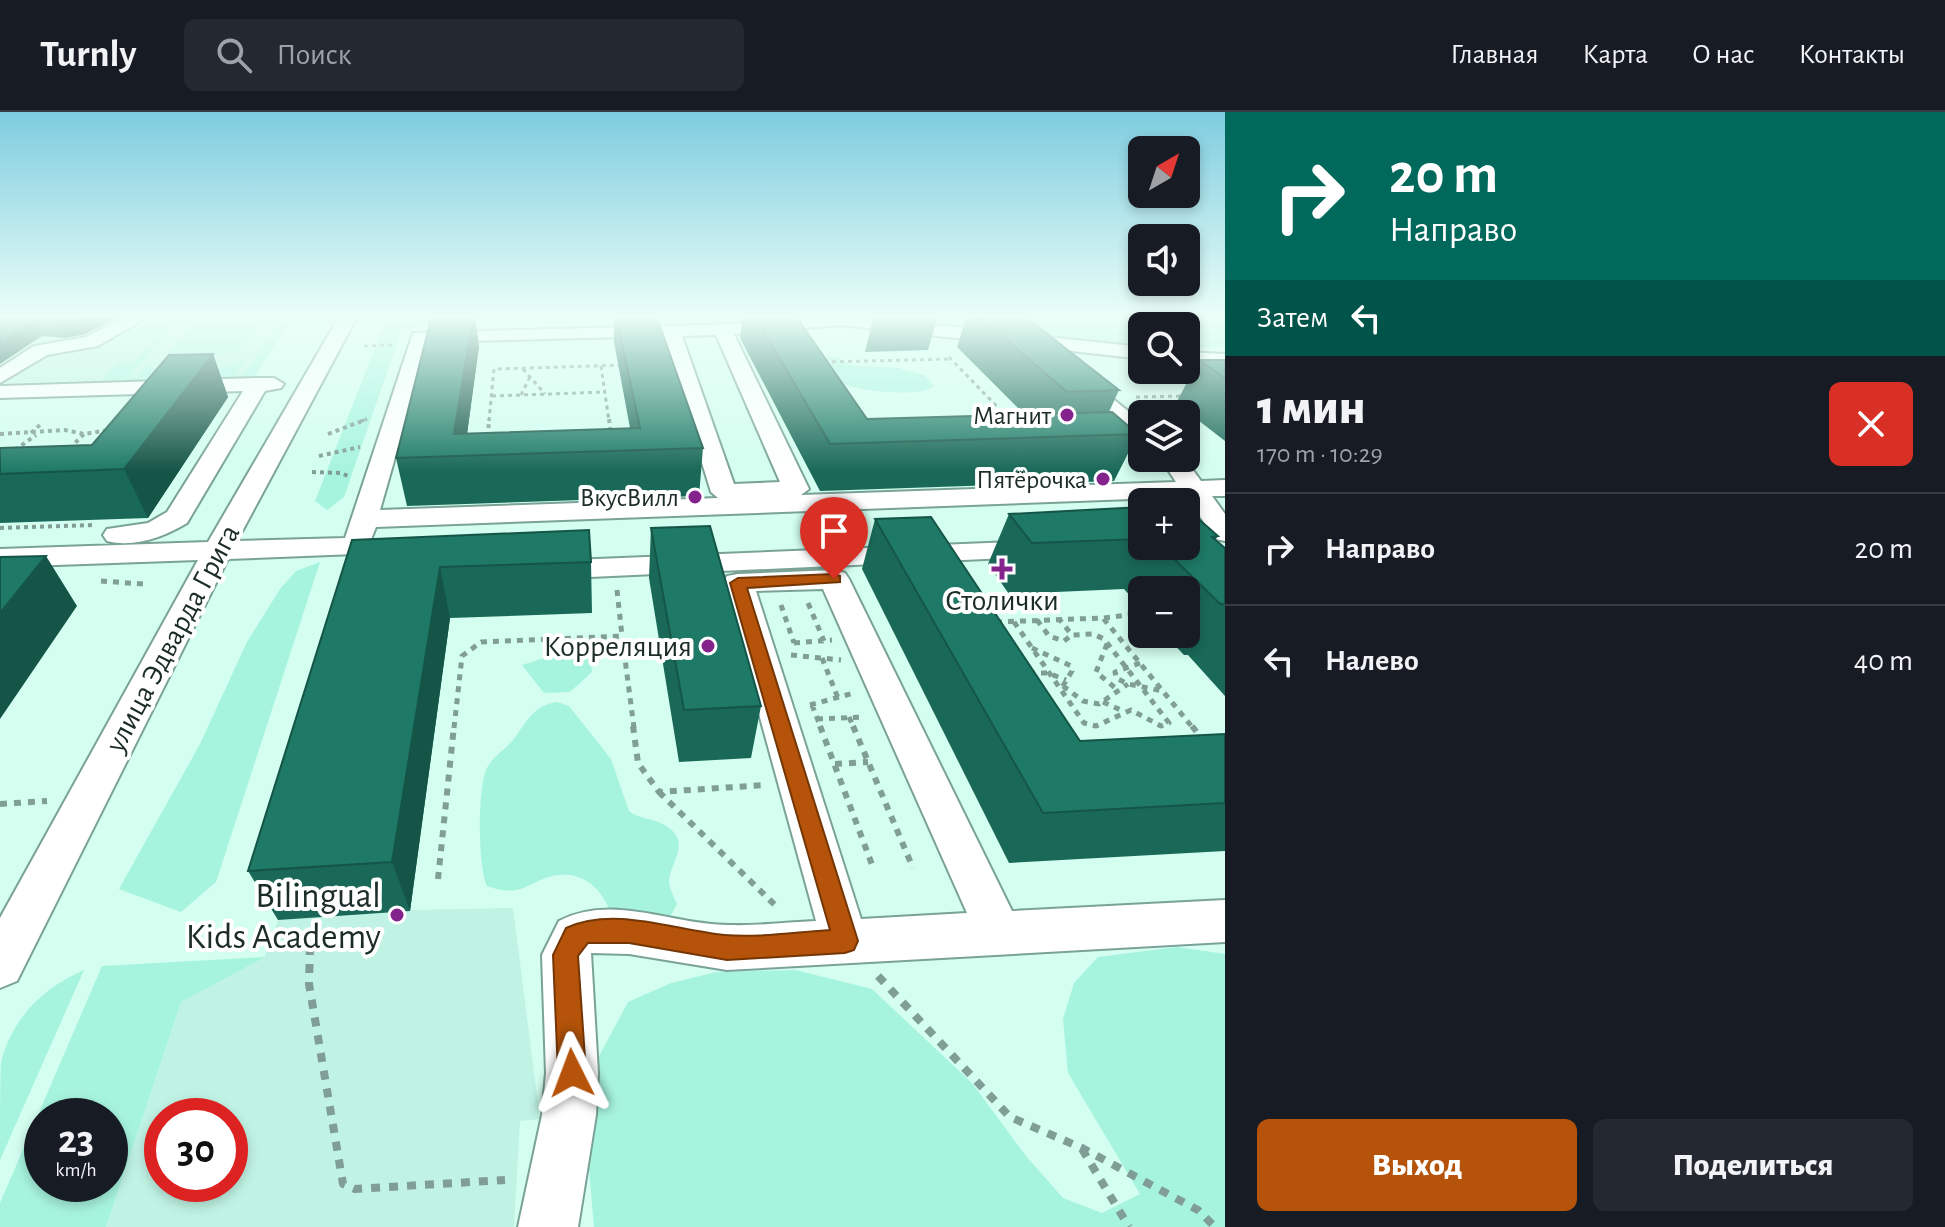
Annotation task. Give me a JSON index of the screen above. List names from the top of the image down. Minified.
{"streets":{"street":["улица Эдварда Грига"]},"places":{"other":["Магнит","Пятёрочка","ВкусВилл","Корреляция","Bilingual Kids Academy"],"health":["Столички"]},"north":"top right","page":{"header":"Turnly","search":"Поиск","nav":["Главная","Карта","О нас","Контакты"],"turn":["20 m","Направо"],"map_buttons":["+","−"],"then":"Затем","heading":["1 мин","170 m · 10:29"],"list":[{"name":"Направо","value":"20 m"},{"name":"Налево","value":"40 m"}],"speed":"23 km/h","limit":"30","buttons":["Выход","Поделиться"]}}
